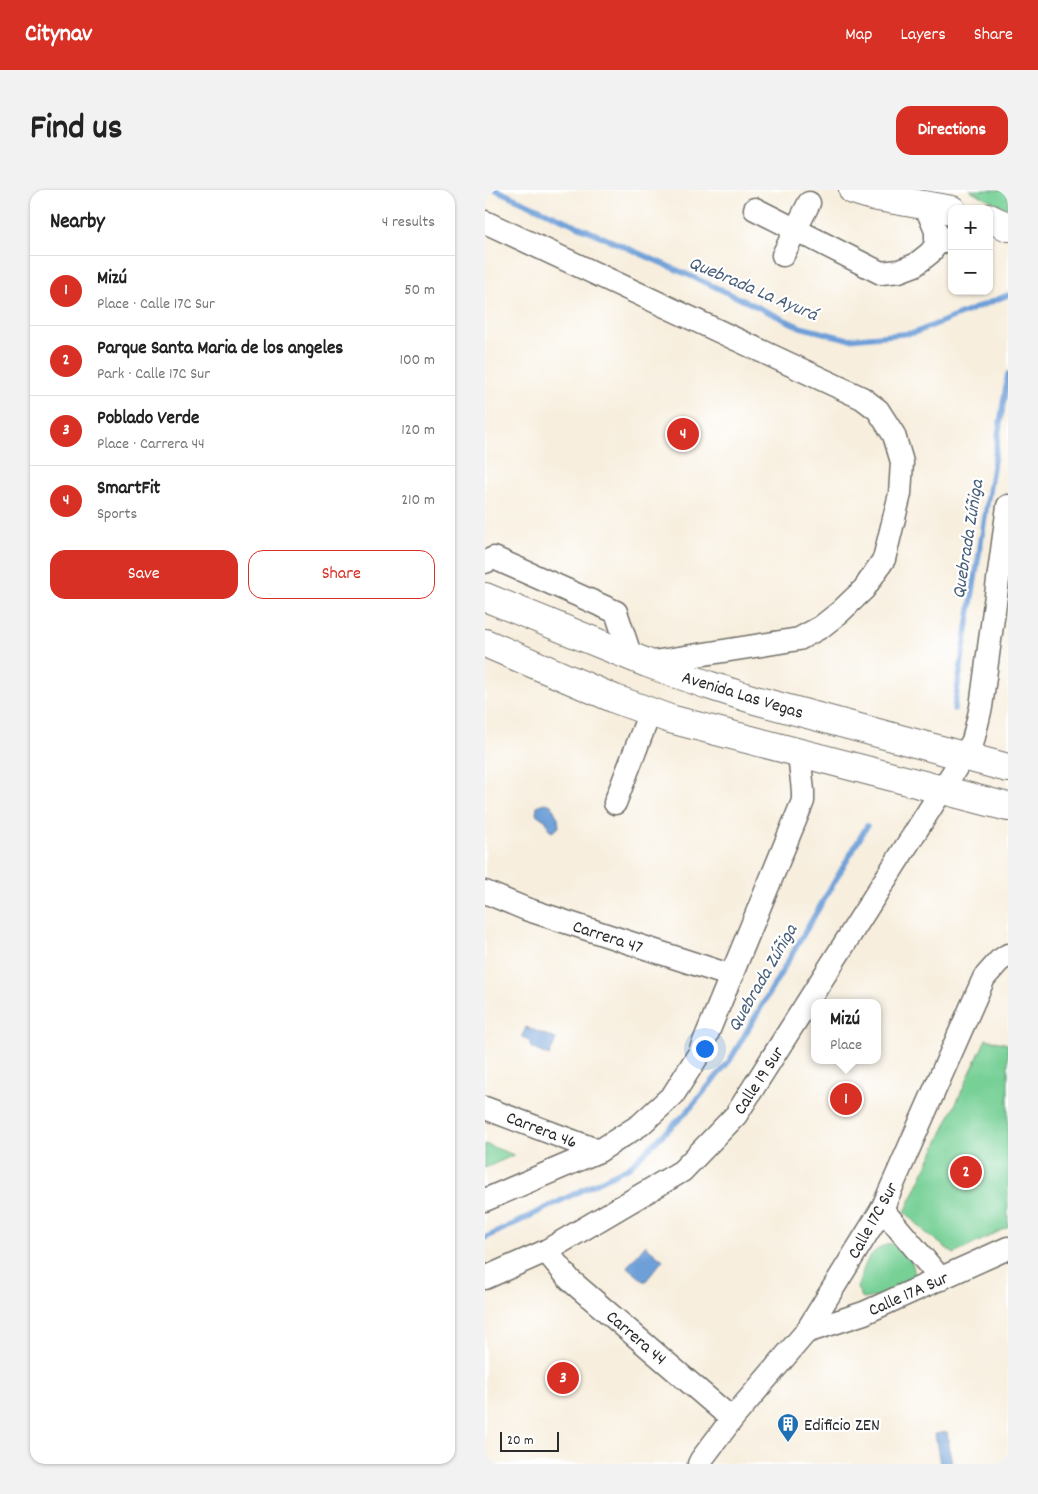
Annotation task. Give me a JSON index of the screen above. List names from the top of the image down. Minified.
{"streets":{"main road":["Avenida Las Vegas"],"street":["Carrera 47","Calle 19 Sur","Carrera 46","Calle 17C Sur","Calle 17A Sur","Carrera 44"]},"crossings":[["Avenida Las Vegas","Calle 19 Sur"],["Calle 19 Sur","Carrera 44"],["Calle 17C Sur","Calle 17A Sur"],["Calle 17C Sur","Carrera 44"]],"water":["Quebrada La Ayurá","Quebrada Zúñiga"],"places":{"building":["Edificio ZEN"]},"scale_bar":"20 m","page":{"header":"Citynav","nav":["Map","Layers","Share"],"title":"Find us","buttons":["Directions",["Save","Share"]],"heading":["Nearby","4 results"],"map_buttons":["+","−"],"list":[{"mark":"1","name":"Mizú","note":"Place · Calle 17C Sur","value":"50 m"},{"mark":"2","name":"Parque Santa Maria de los angeles","note":"Park · Calle 17C Sur","value":"100 m"},{"mark":"3","name":"Poblado Verde","note":"Place · Carrera 44","value":"120 m"},{"mark":"4","name":"SmartFit","note":"Sports","value":"210 m"}],"pins":["4","1","2","3"],"popup":["Mizú","Place"],"scale":"20 m"}}
